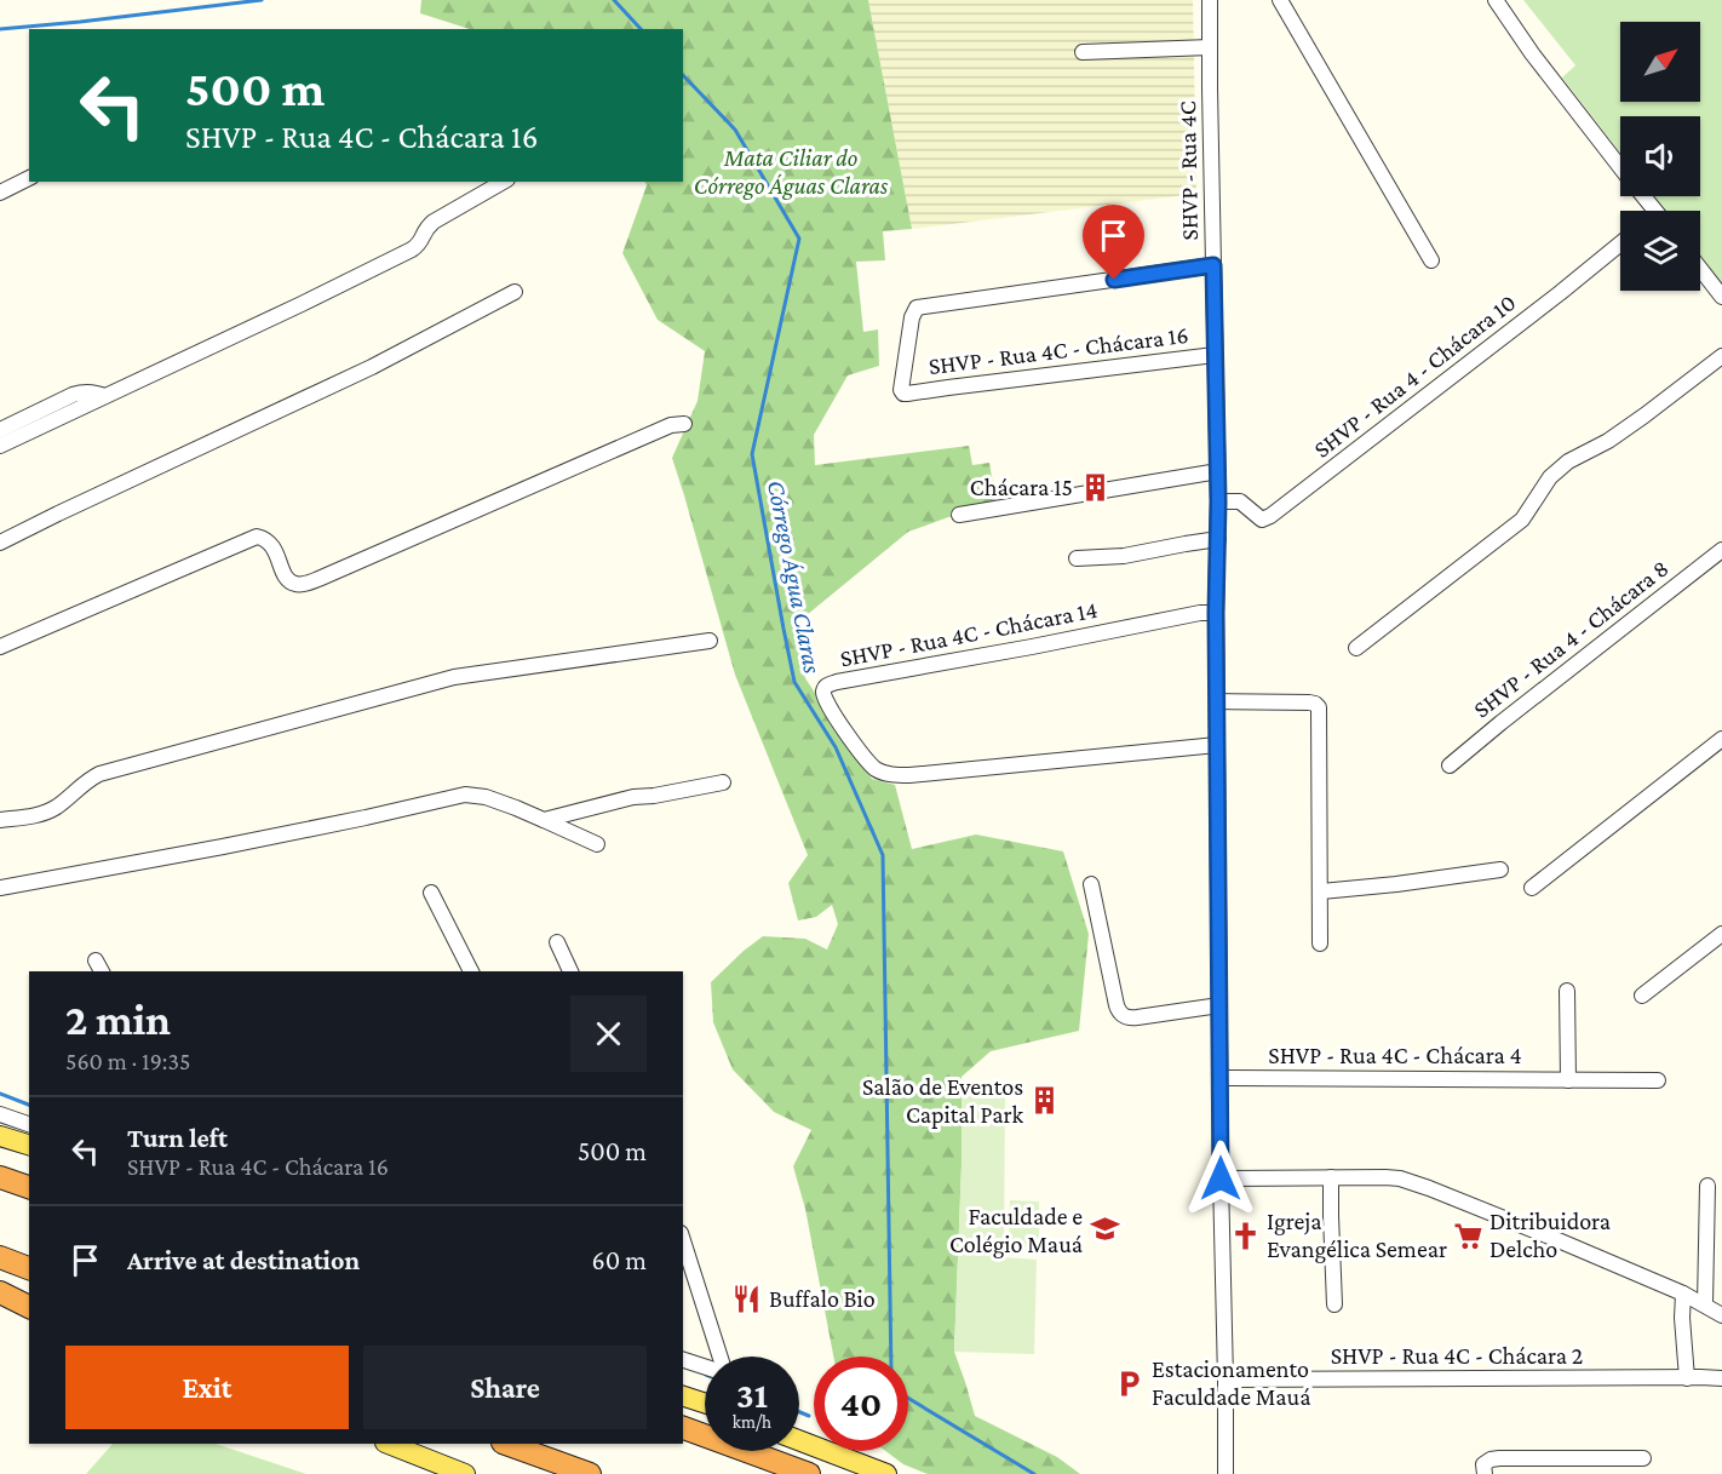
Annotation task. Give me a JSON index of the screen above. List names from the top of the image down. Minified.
{"streets":{"street":["SHVP - Rua 4C","SHVP - Rua 4C - Chácara 16","SHVP - Rua 4 - Chácara 10","SHVP - Rua 4C - Chácara 14","SHVP - Rua 4 - Chácara 8","SHVP - Rua 4C - Chácara 4","SHVP - Rua 4C - Chácara 2"]},"crossings":[["SHVP - Rua 4C","SHVP - Rua 4C - Chácara 16"],["SHVP - Rua 4C","SHVP - Rua 4 - Chácara 10"],["SHVP - Rua 4C","SHVP - Rua 4C - Chácara 14"],["SHVP - Rua 4C","SHVP - Rua 4C - Chácara 4"],["SHVP - Rua 4C","SHVP - Rua 4C - Chácara 2"]],"water":["Córrego Água Claras"],"parks":["Mata Ciliar do Córrego Águas Claras"],"places":{"building":["Chácara 15","Salão de Eventos Capital Park"],"school or university":["Faculdade e Colégio Mauá"],"church":["Igreja Evangélica Semear"],"supermarket":["Ditribuidora Delcho"],"restaurant":["Buffalo Bio"],"parking":["Estacionamento Faculdade Mauá"]},"north":"top right","page":{"turn":["500 m","SHVP - Rua 4C - Chácara 16"],"heading":["2 min","560 m · 19:35"],"list":[{"name":"Turn left","note":"SHVP - Rua 4C - Chácara 16","value":"500 m"},{"name":"Arrive at destination","value":"60 m"}],"buttons":["Exit","Share"],"speed":"31 km/h","limit":"40"}}
